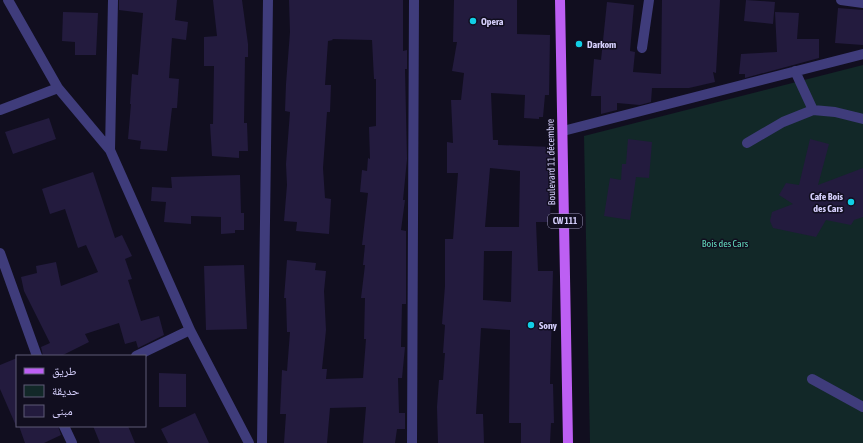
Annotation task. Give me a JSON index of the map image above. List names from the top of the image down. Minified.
{"streets":{"main road":["Boulevard 11 décembre","CW 111"]},"parks":["Bois des Cars"],"places":["Opera","Darkom","Cafe Bois des Cars","Sony"],"legend":["طريق","حديقة","مبنى"]}
